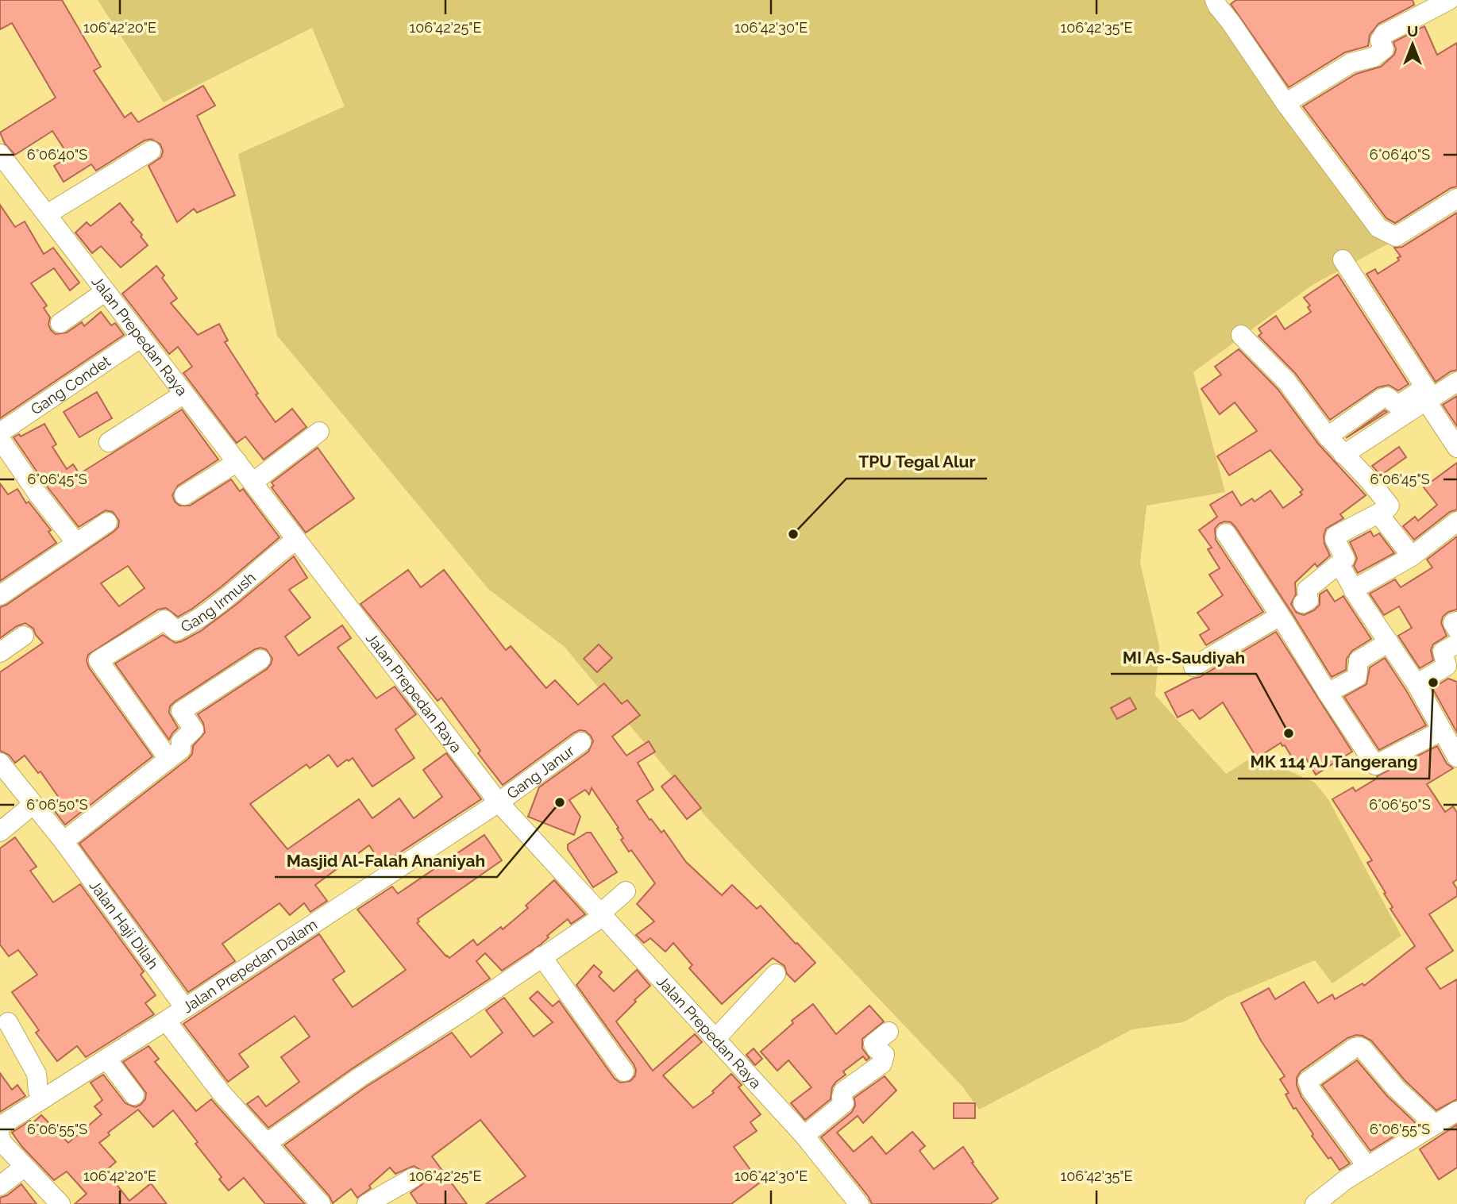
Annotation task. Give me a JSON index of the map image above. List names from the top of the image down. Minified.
{"streets":{"street":["Jalan Prepedan Raya","Gang Condet","Gang Irmush","Gang Janur","Jalan Haji Dilah","Jalan Prepedan Dalam"]},"crossings":[["Jalan Prepedan Raya","Gang Condet"],["Jalan Prepedan Raya","Gang Irmush"],["Jalan Prepedan Raya","Gang Janur"],["Jalan Prepedan Raya","Jalan Prepedan Dalam"],["Gang Janur","Jalan Prepedan Dalam"],["Jalan Haji Dilah","Jalan Prepedan Dalam"]],"places":["TPU Tegal Alur","MK 114 AJ Tangerang","MI As-Saudiyah","Masjid Al-Falah Ananiyah"],"north":"top","coordinates":["106°42'20\"E","106°42'25\"E","106°42'30\"E","106°42'35\"E","6°06'40\"S","6°06'45\"S","6°06'50\"S","6°06'55\"S"]}
